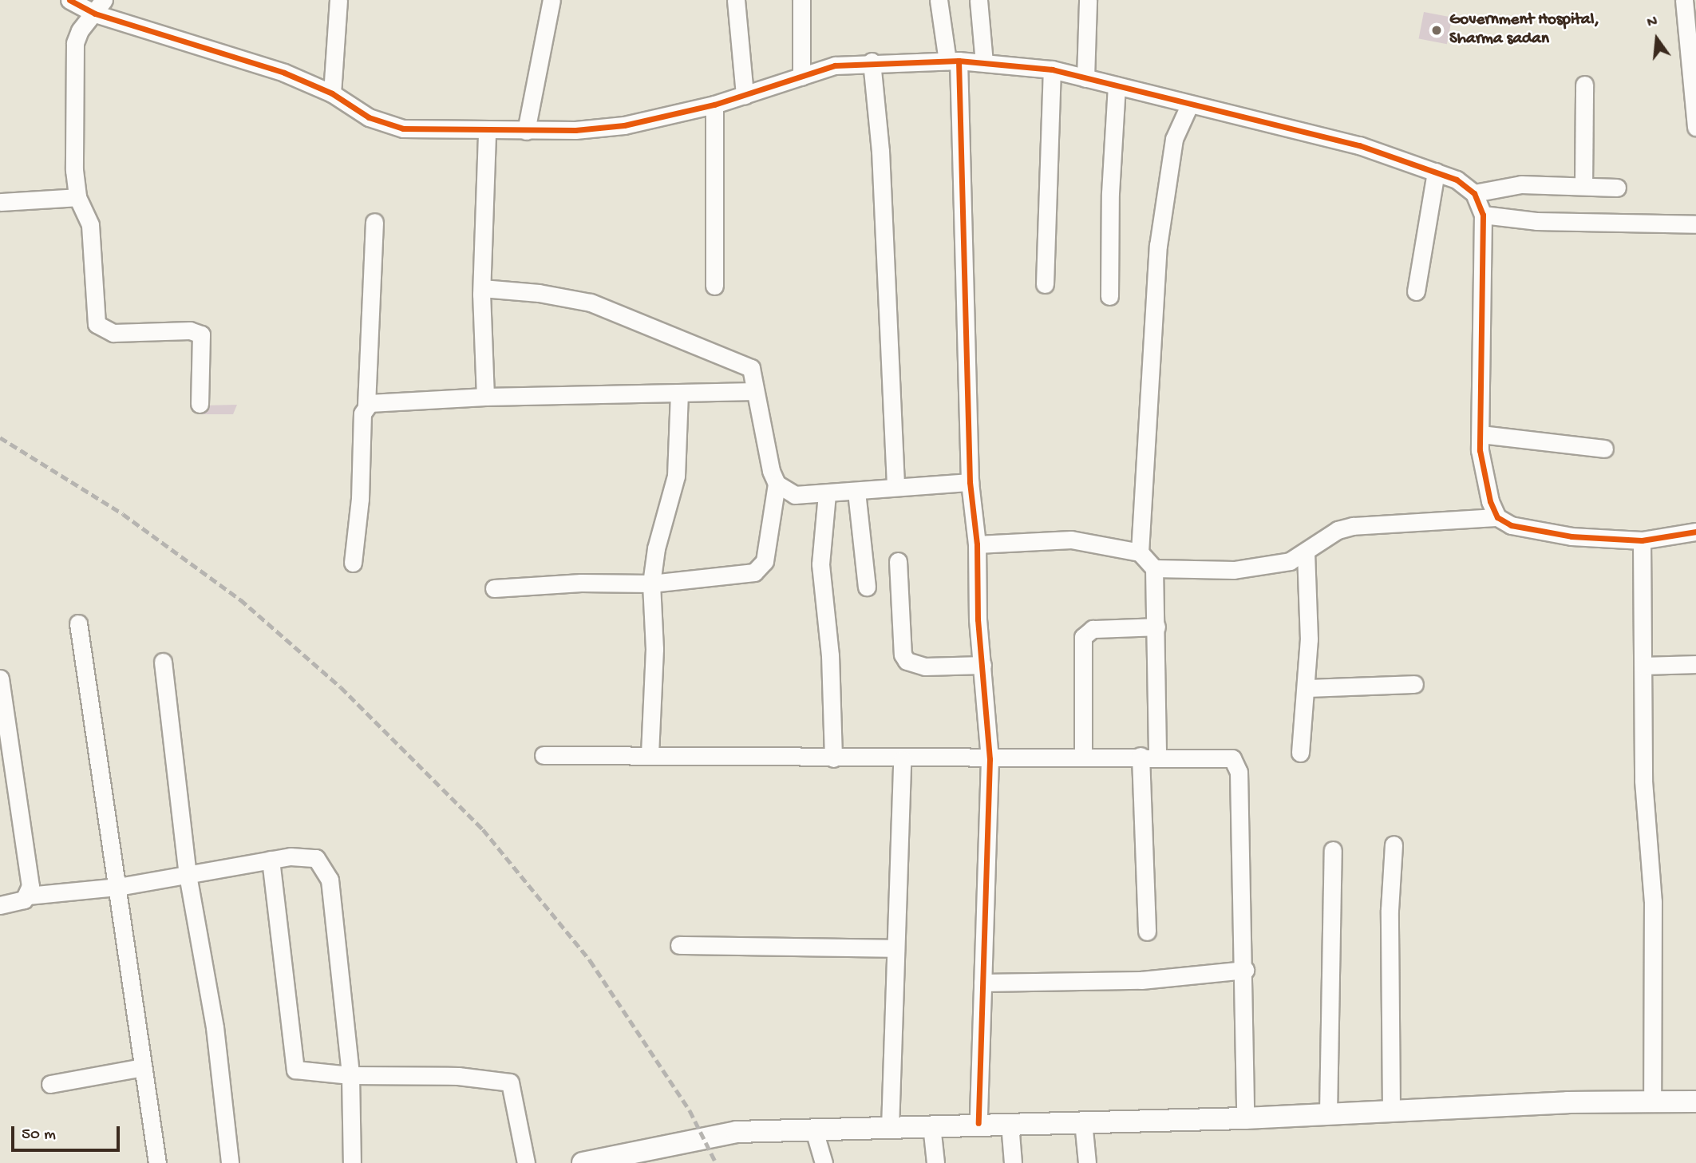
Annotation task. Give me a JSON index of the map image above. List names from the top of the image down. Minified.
{"places":["Government Hospital, Sharma sadan"],"scale_bar":"50 m","north":"top"}
